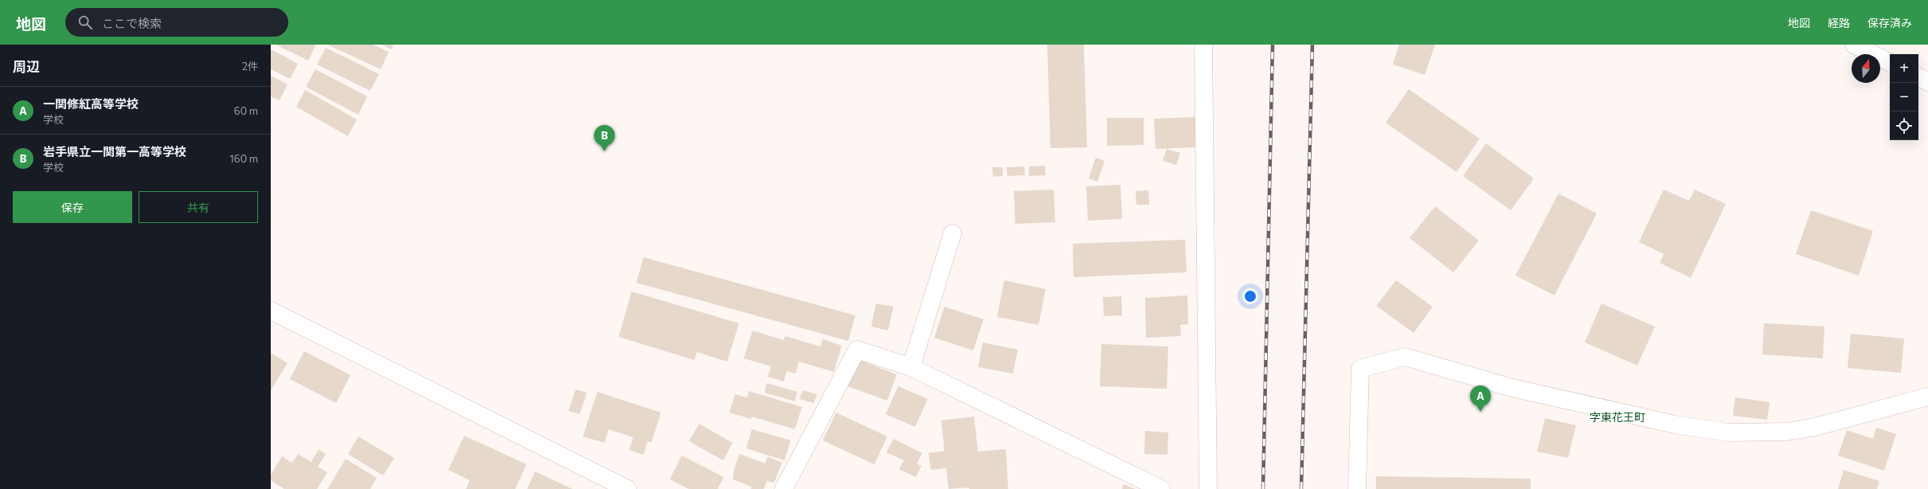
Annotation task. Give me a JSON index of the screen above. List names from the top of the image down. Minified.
{"districts":["字東花王町"],"north":"top","page":{"header":"地図","search":"ここで検索","nav":["地図","経路","保存済み"],"heading":["周辺","2件"],"map_buttons":["+","−"],"list":[{"mark":"A","name":"一関修紅高等学校","note":"学校","value":"60 m"},{"mark":"B","name":"岩手県立一関第一高等学校","note":"学校","value":"160 m"}],"pins":["B","A"],"buttons":["保存","共有"]}}
